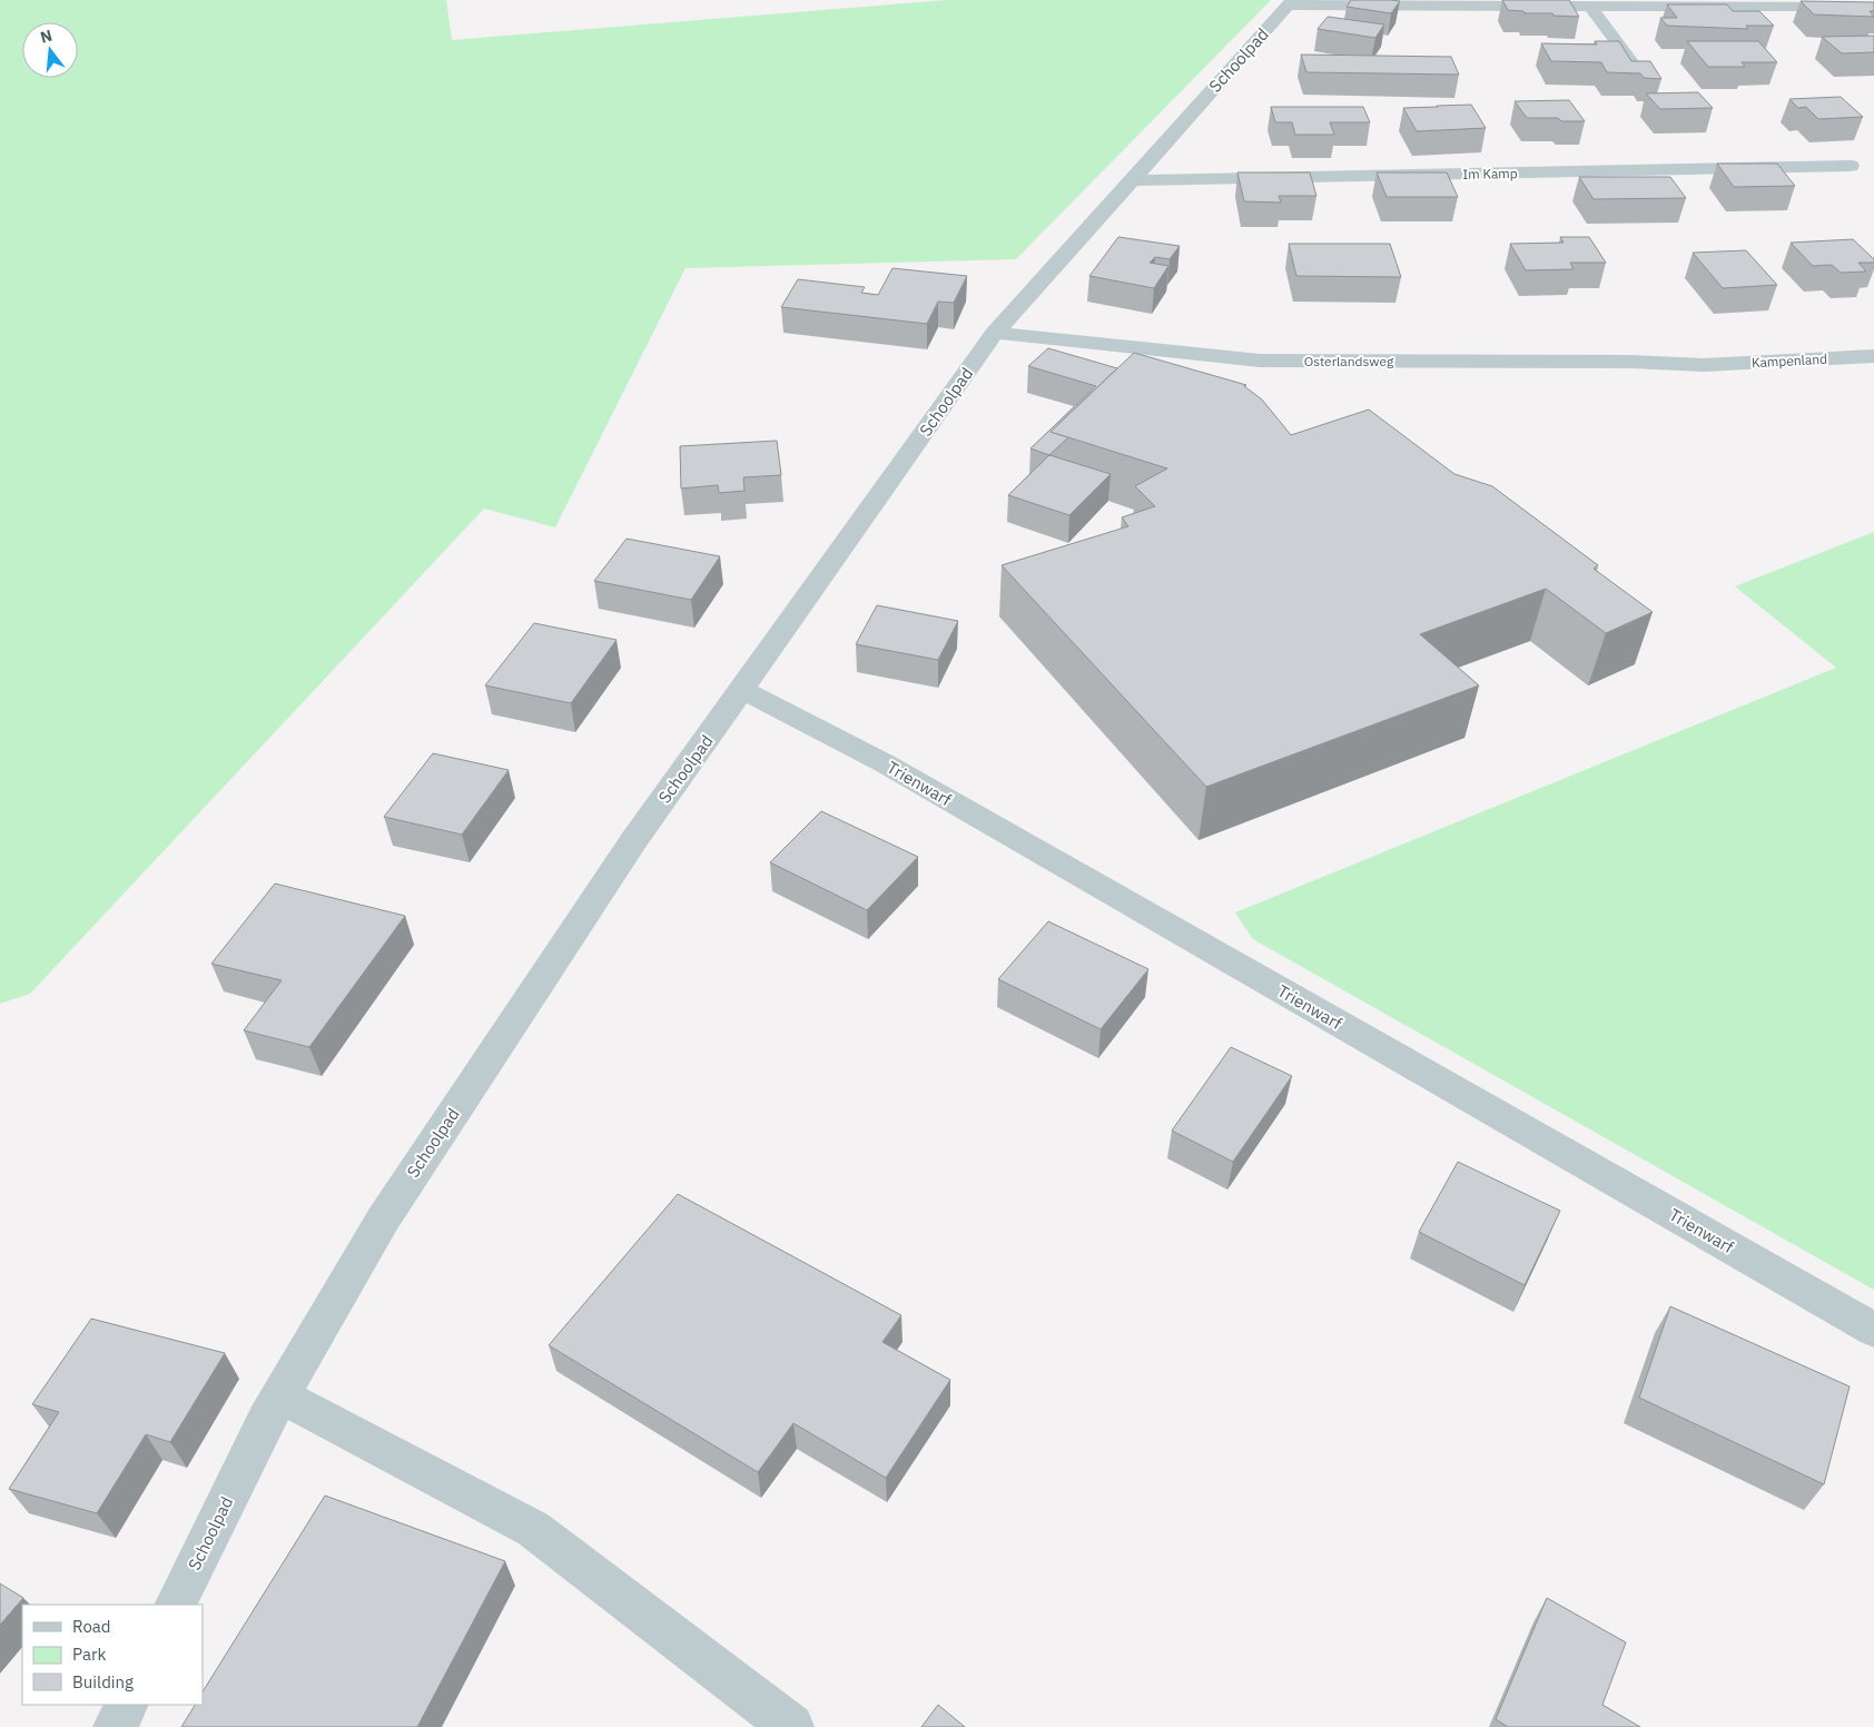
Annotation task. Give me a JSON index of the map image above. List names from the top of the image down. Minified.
{"streets":{"street":["Schoolpad","Im Kamp","Osterlandsweg","Kampenland","Trienwarf"]},"crossings":[["Schoolpad","Im Kamp"],["Schoolpad","Osterlandsweg"],["Schoolpad","Trienwarf"],["Osterlandsweg","Kampenland"]],"legend":["Road","Park","Building"],"north":"top"}
